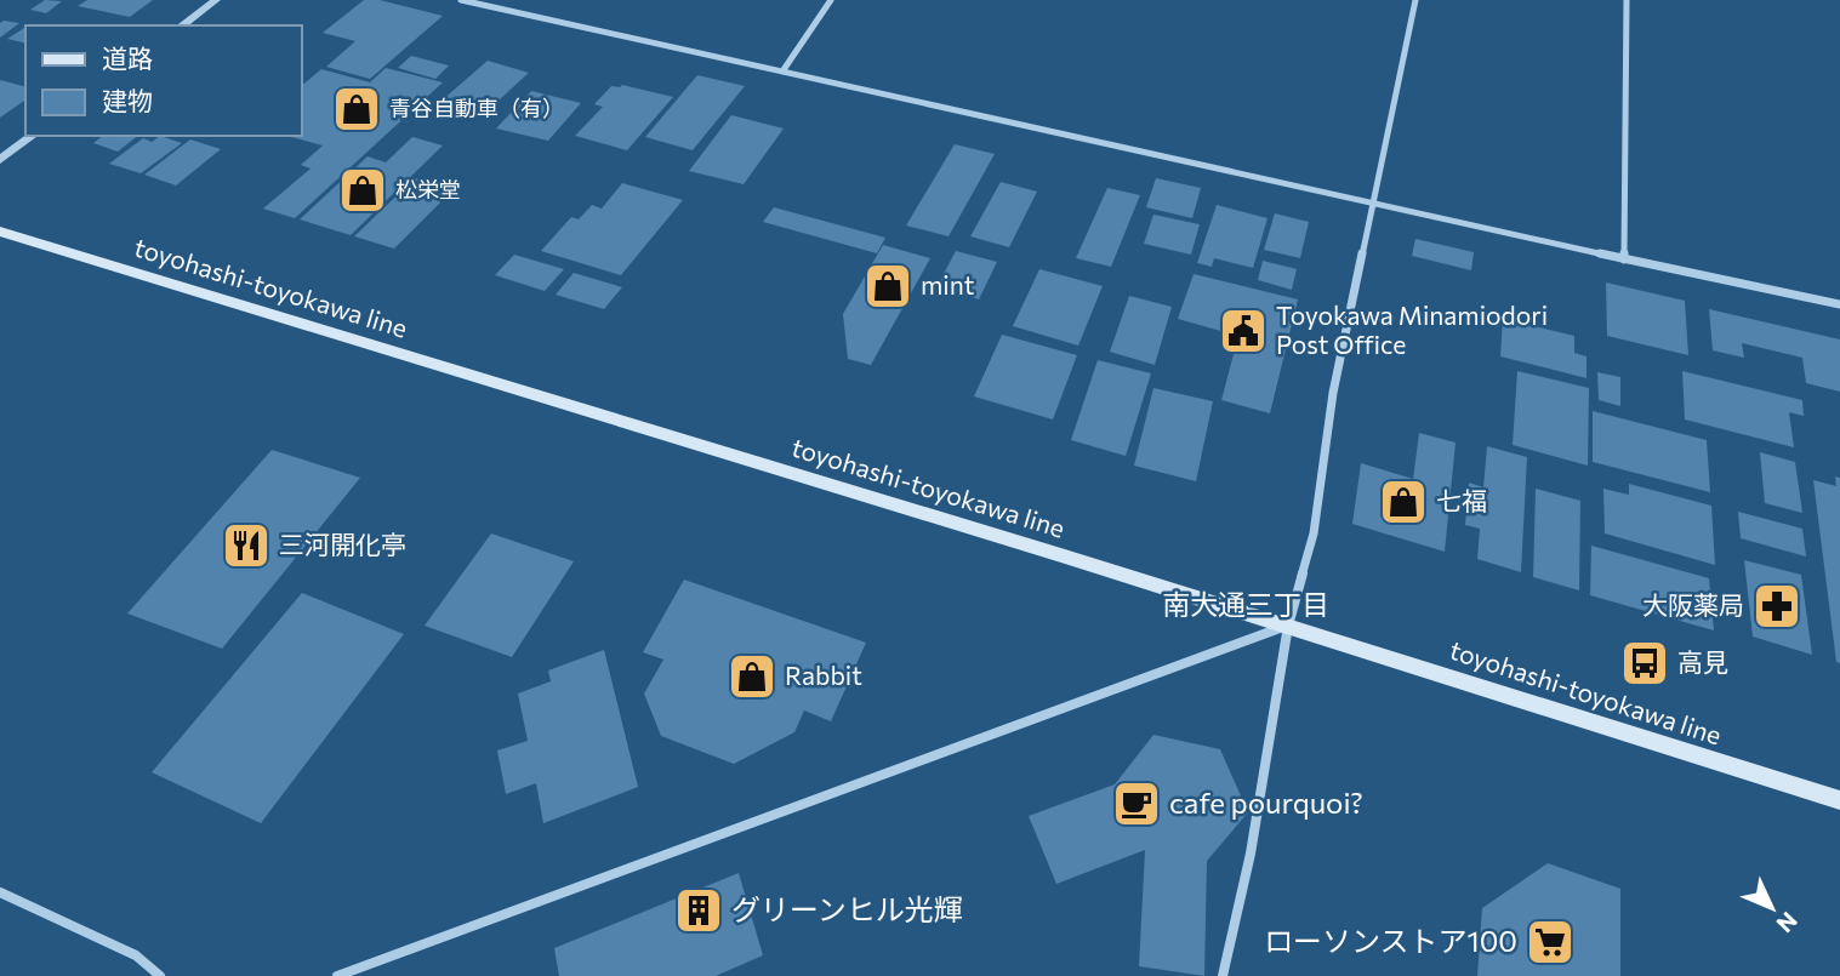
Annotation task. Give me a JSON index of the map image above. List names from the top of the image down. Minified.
{"streets":{"main road":["toyohashi-toyokawa line"]},"districts":["南大通三丁目"],"places":{"shop":["青谷自動車（有）","松栄堂","mint","七福","Rabbit"],"public building":["Toyokawa Minamiodori Post Office"],"restaurant":["三河開化亭"],"pharmacy":["大阪薬局"],"bus stop":["高見"],"cafe":["cafe pourquoi?"],"building":["グリーンヒル光輝"],"supermarket":["ローソンストア100"]},"legend":["道路","建物"],"north":"bottom right"}
